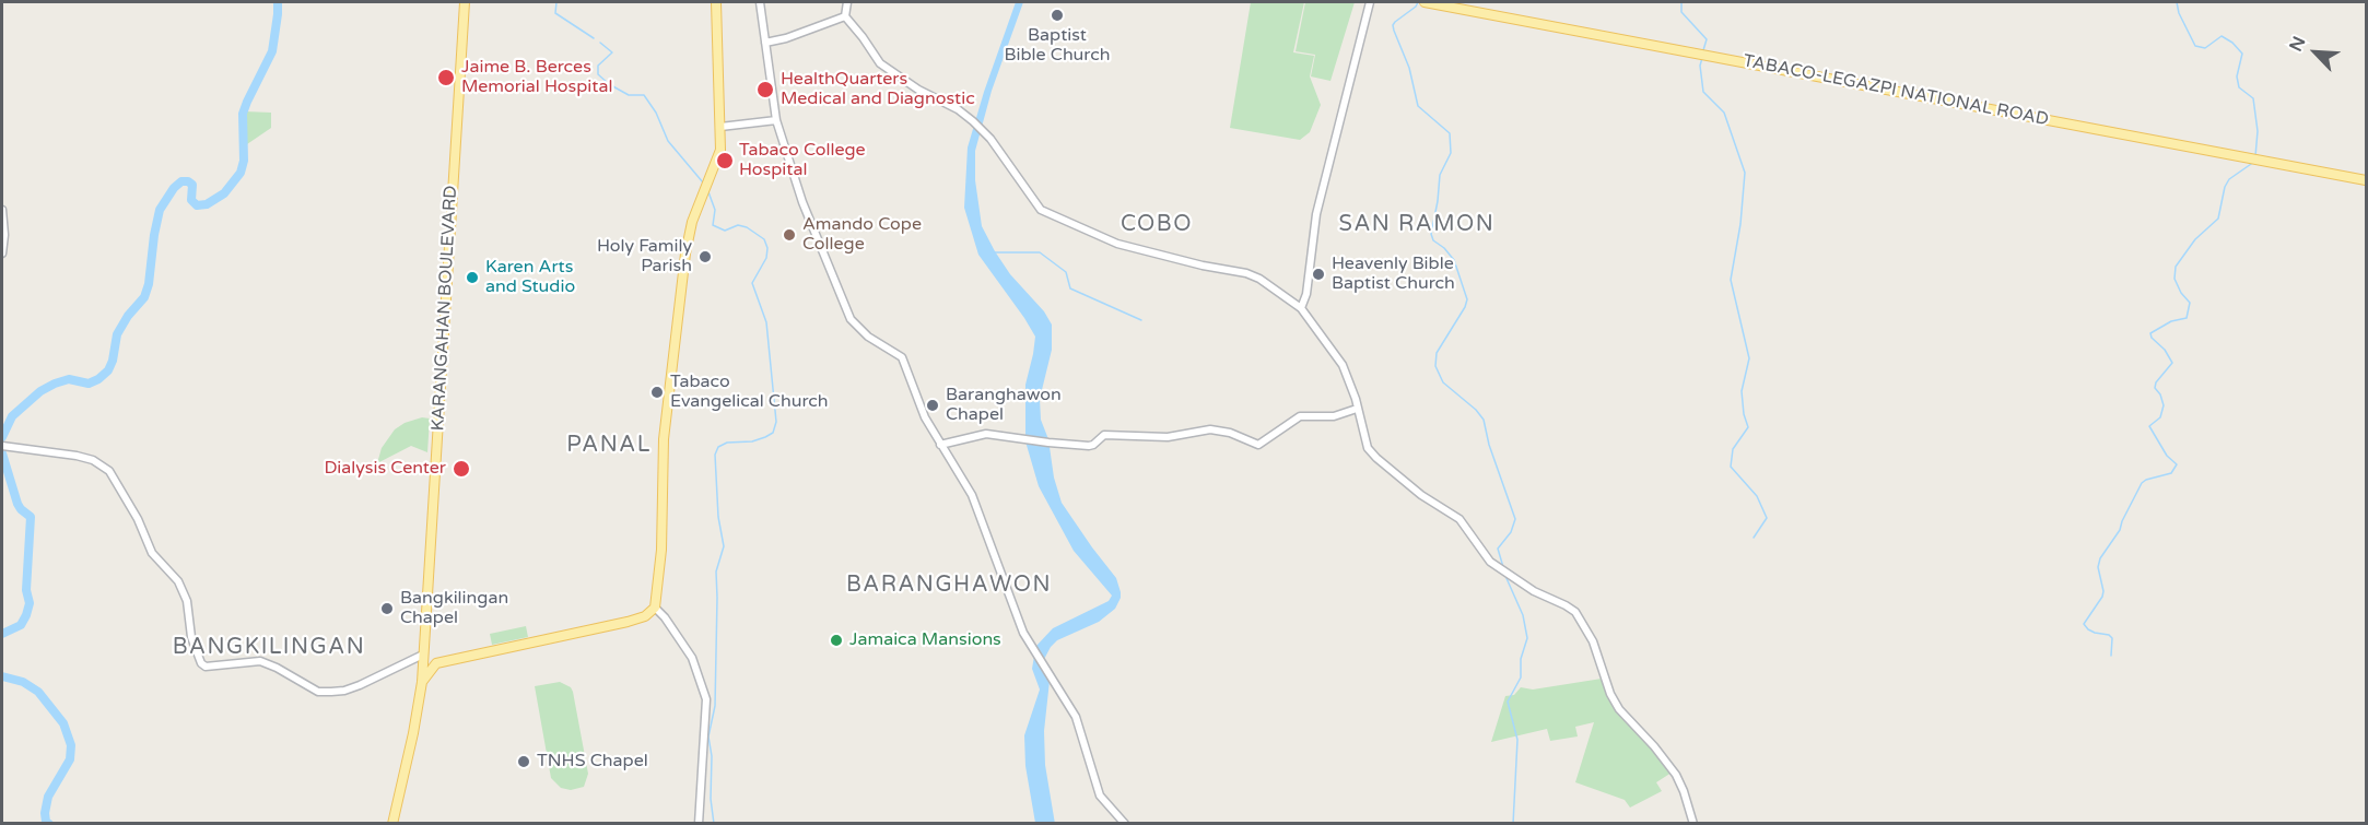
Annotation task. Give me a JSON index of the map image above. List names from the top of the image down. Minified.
{"streets":{"main road":["TABACO-LEGAZPI NATIONAL ROAD","KARANGAHAN BOULEVARD"]},"districts":["COBO","SAN RAMON","PANAL","BARANGHAWON","BANGKILINGAN"],"places":["Baptist Bible Church","Jaime B. Berces Memorial Hospital","HealthQuarters Medical and Diagnostic","Tabaco College Hospital","Amando Cope College","Holy Family Parish","Heavenly Bible Baptist Church","Karen Arts and Studio","Tabaco Evangelical Church","Baranghawon Chapel","Dialysis Center","Bangkilingan Chapel","Jamaica Mansions","TNHS Chapel"],"north":"top left"}
